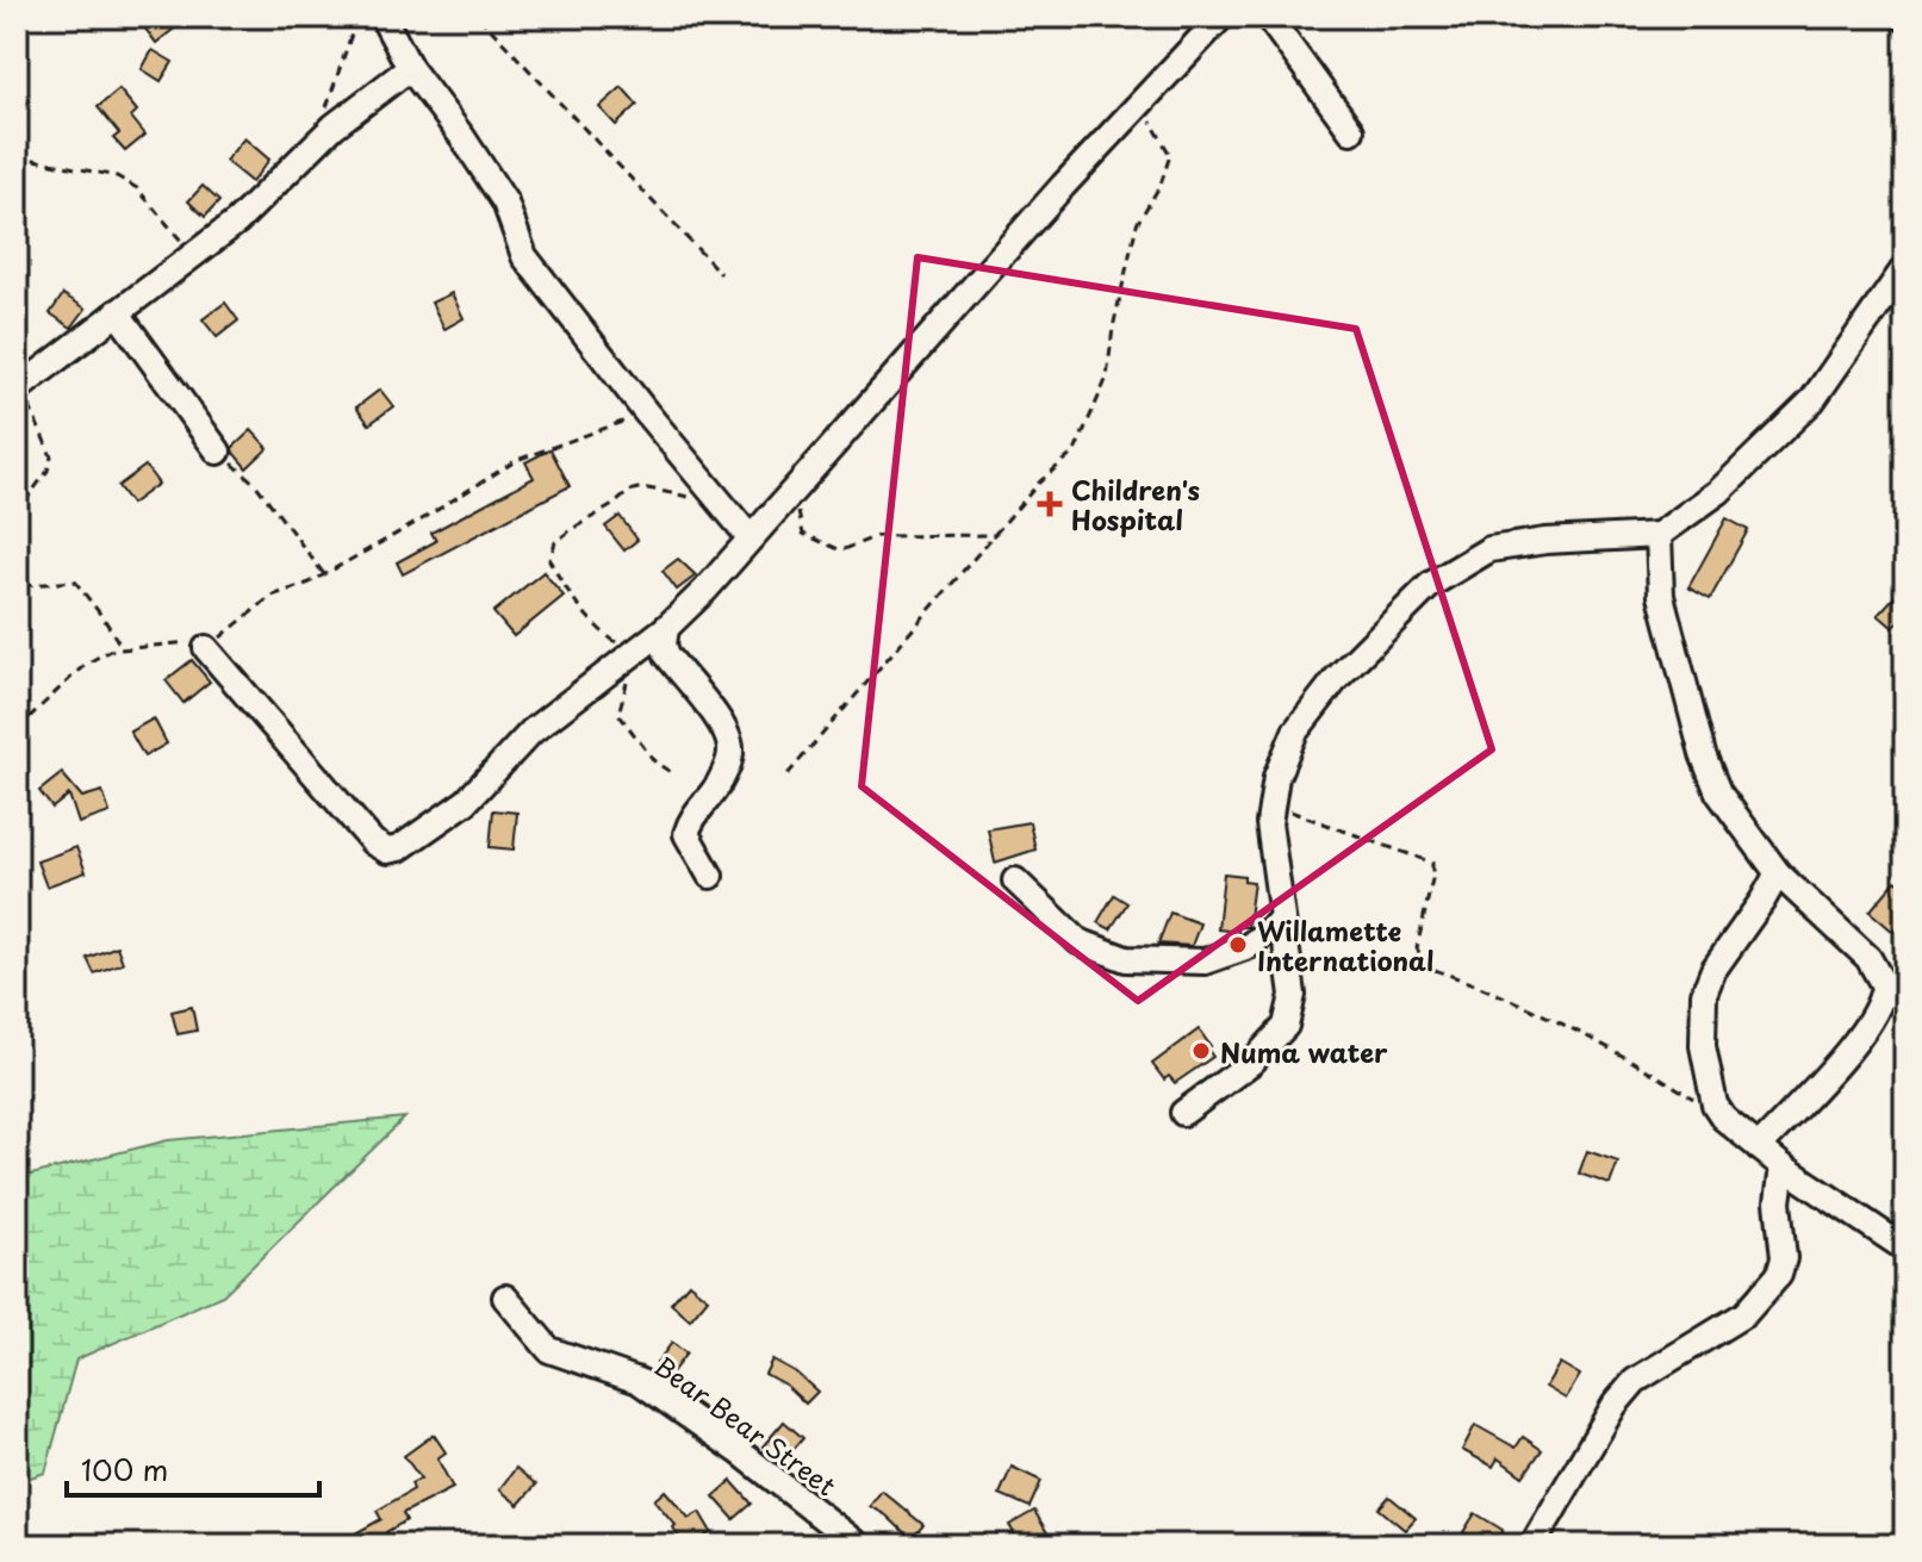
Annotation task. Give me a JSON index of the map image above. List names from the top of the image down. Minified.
{"streets":{"street":["Bear Bear Street"]},"places":{"health":["Children's Hospital"],"other":["Willamette International","Numa water"]},"scale_bar":"100 m"}
